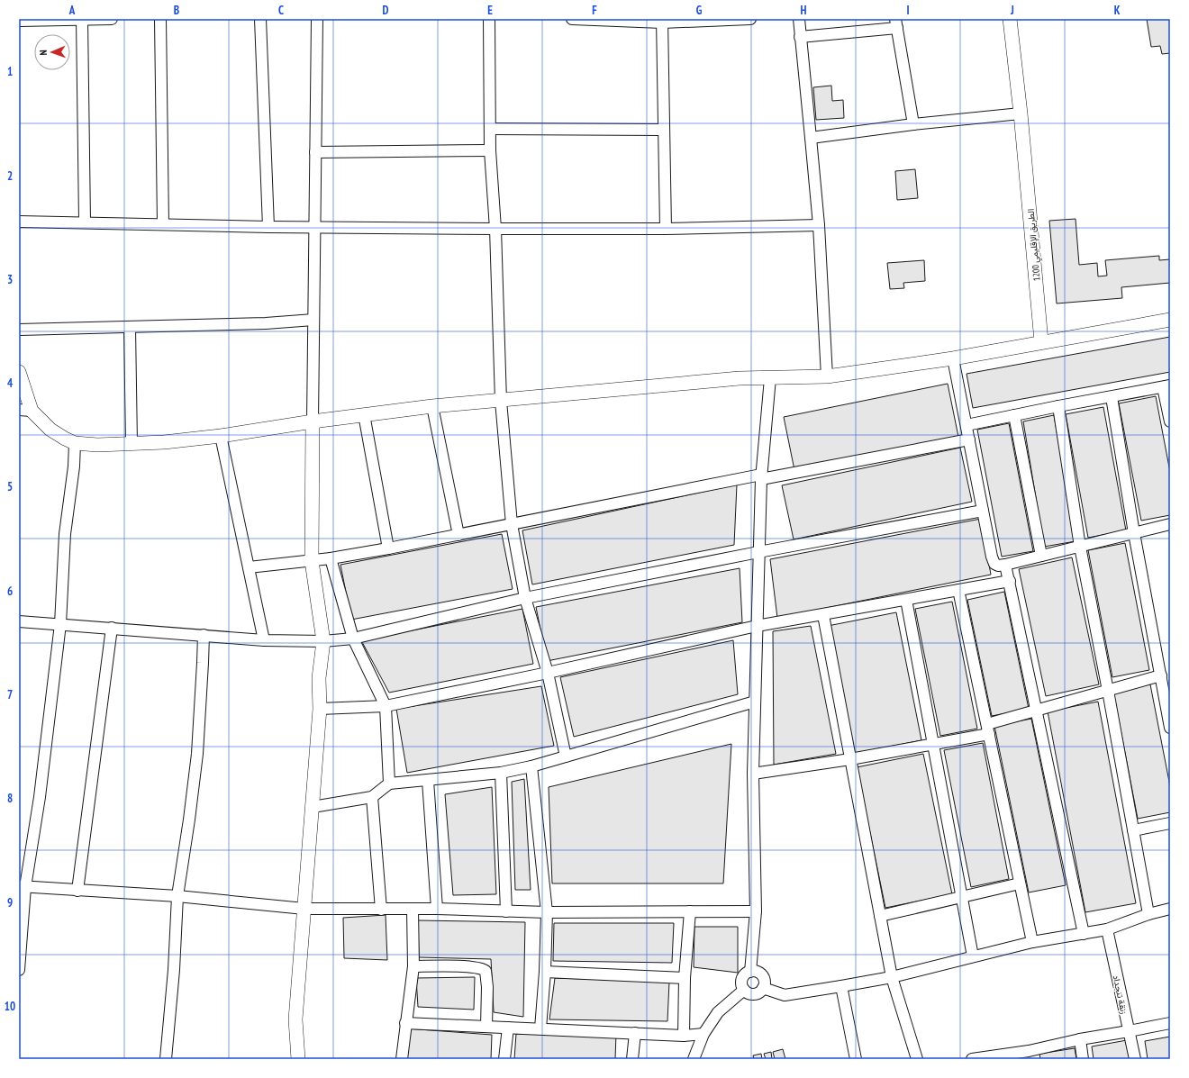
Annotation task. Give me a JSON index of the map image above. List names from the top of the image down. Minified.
{"streets":{"street":["الطريق الإقليمي 1200","زنقة تنجداد"]},"north":"left","grid":{"columns":["A","B","C","D","E","F","G","H","I","J","K"],"rows":["1","2","3","4","5","6","7","8","9","10"]}}
